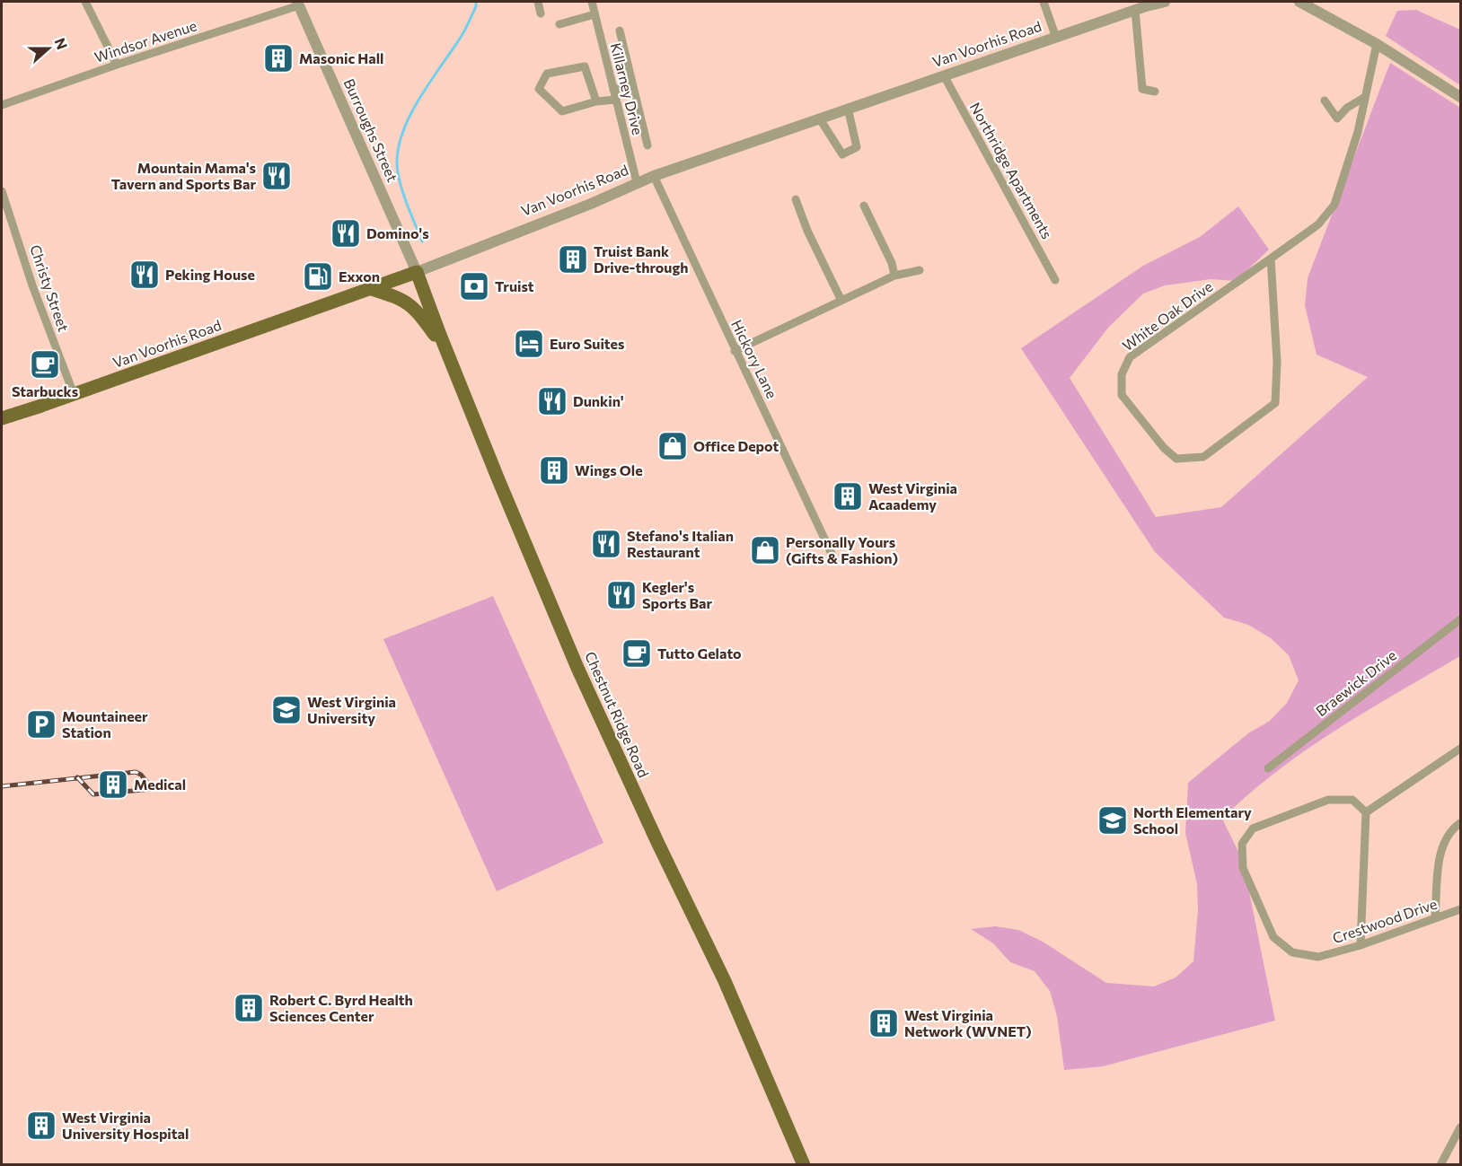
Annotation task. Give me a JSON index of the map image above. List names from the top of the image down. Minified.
{"streets":{"main road":["Van Voorhis Road","Chestnut Ridge Road"],"street":["Windsor Avenue","Killarney Drive","Burroughs Street","Northridge Apartments","Christy Street","White Oak Drive","Hickory Lane","Braewick Drive","Crestwood Drive"]},"crossings":[["Windsor Avenue","Burroughs Street"],["Van Voorhis Road","Killarney Drive"],["Van Voorhis Road","Burroughs Street"],["Van Voorhis Road","Northridge Apartments"],["Van Voorhis Road","Christy Street"],["Van Voorhis Road","Hickory Lane"],["Van Voorhis Road","Chestnut Ridge Road"],["Burroughs Street","Chestnut Ridge Road"]],"places":{"building":["Masonic Hall","Truist Bank Drive-through","Wings Ole","West Virginia Acaademy","Medical","Robert C. Byrd Health Sciences Center","West Virginia Network (WVNET)","West Virginia University Hospital"],"restaurant":["Mountain Mama's Tavern and Sports Bar","Domino's","Peking House","Dunkin'","Stefano's Italian Restaurant","Kegler's Sports Bar"],"fuel station":["Exxon"],"bank":["Truist"],"hotel":["Euro Suites"],"cafe":["Starbucks","Tutto Gelato"],"shop":["Office Depot","Personally Yours (Gifts & Fashion)"],"school or university":["West Virginia University","North Elementary School"],"parking":["Mountaineer Station"]},"north":"right"}
